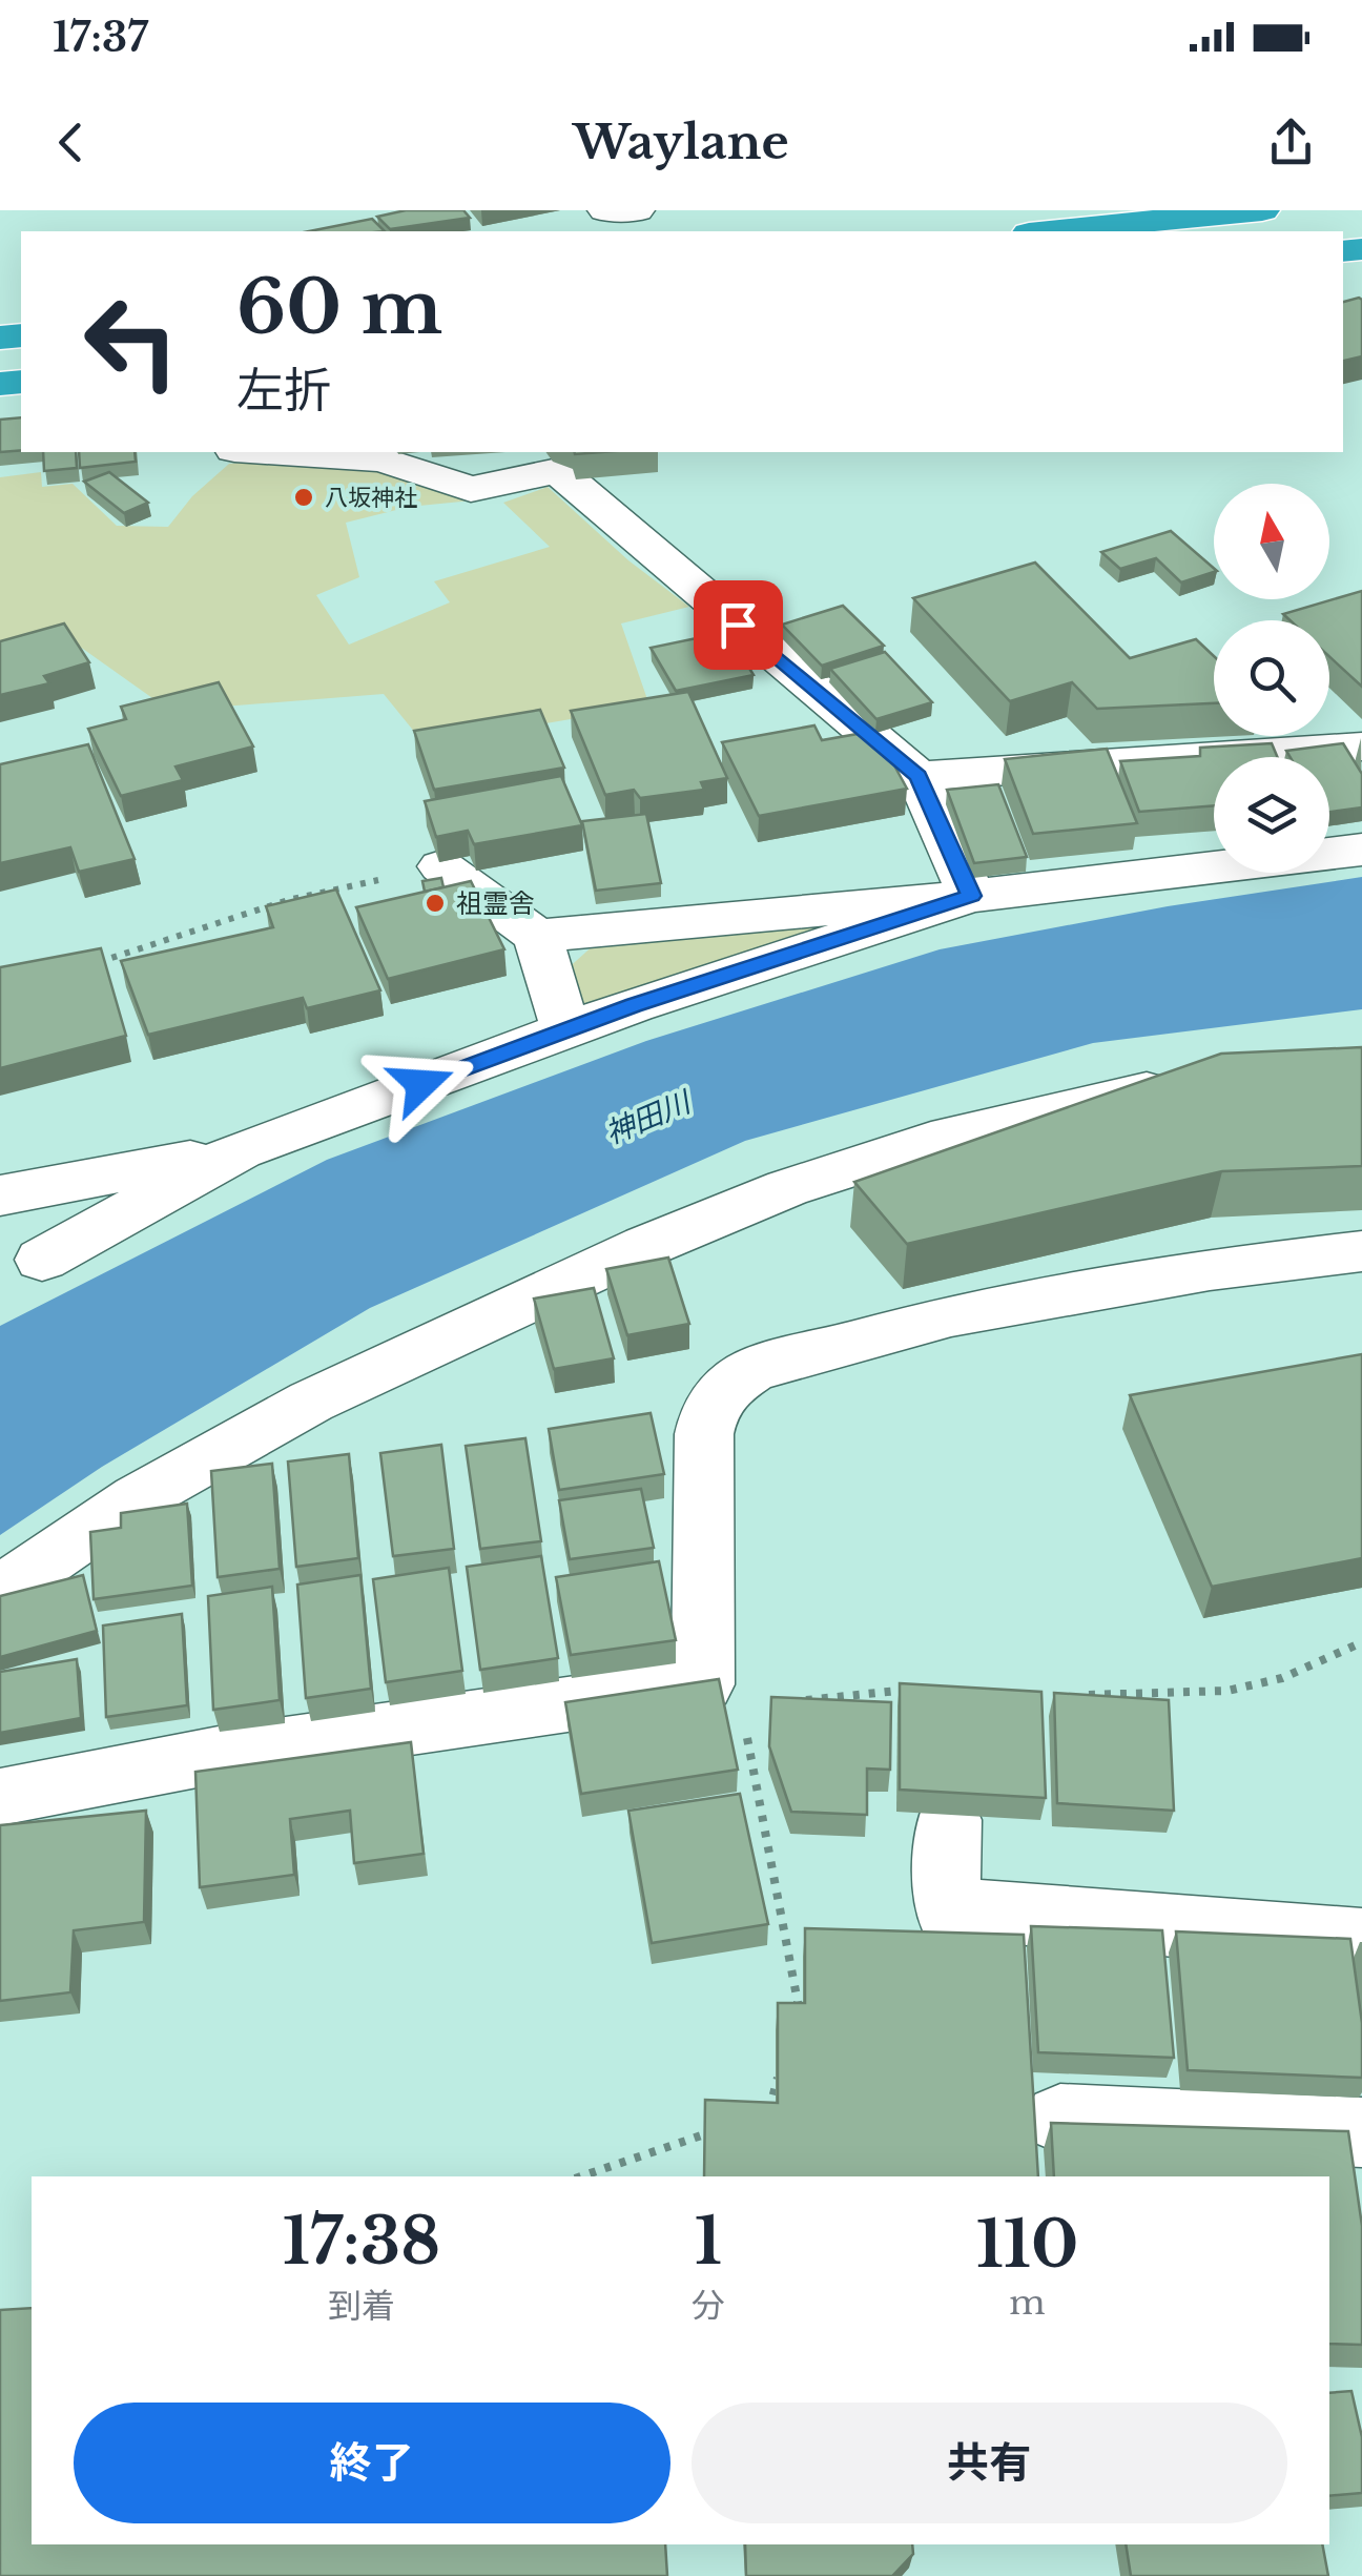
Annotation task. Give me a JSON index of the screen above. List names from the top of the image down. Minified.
{"water":["神田川"],"places":["八坂神社","祖霊舎"],"north":"top","page":{"status":"17:37","header":"Waylane","turn":["60 m","左折"],"eta":["17:38","到着","1","分","110","m"],"buttons":["終了","共有"]}}
